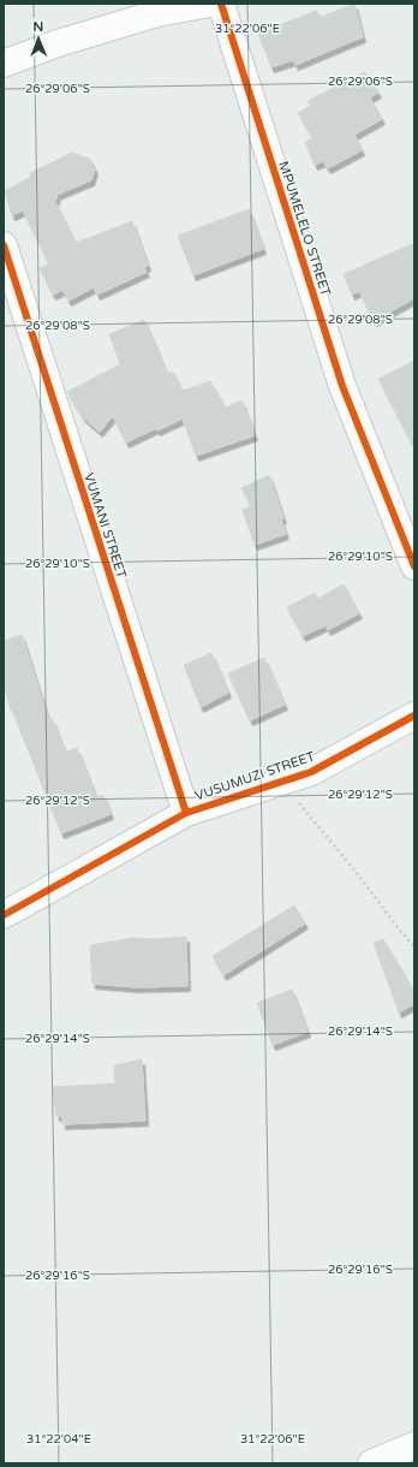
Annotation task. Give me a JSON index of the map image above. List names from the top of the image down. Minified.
{"streets":{"street":["MPUMELELO STREET","VUMANI STREET","VUSUMUZI STREET"]},"crossings":[["VUMANI STREET","VUSUMUZI STREET"]],"north":"top","coordinates":["31°22'06\"E","26°29'06\"S","26°29'08\"S","26°29'10\"S","26°29'12\"S","26°29'14\"S","26°29'16\"S","31°22'04\"E"]}
